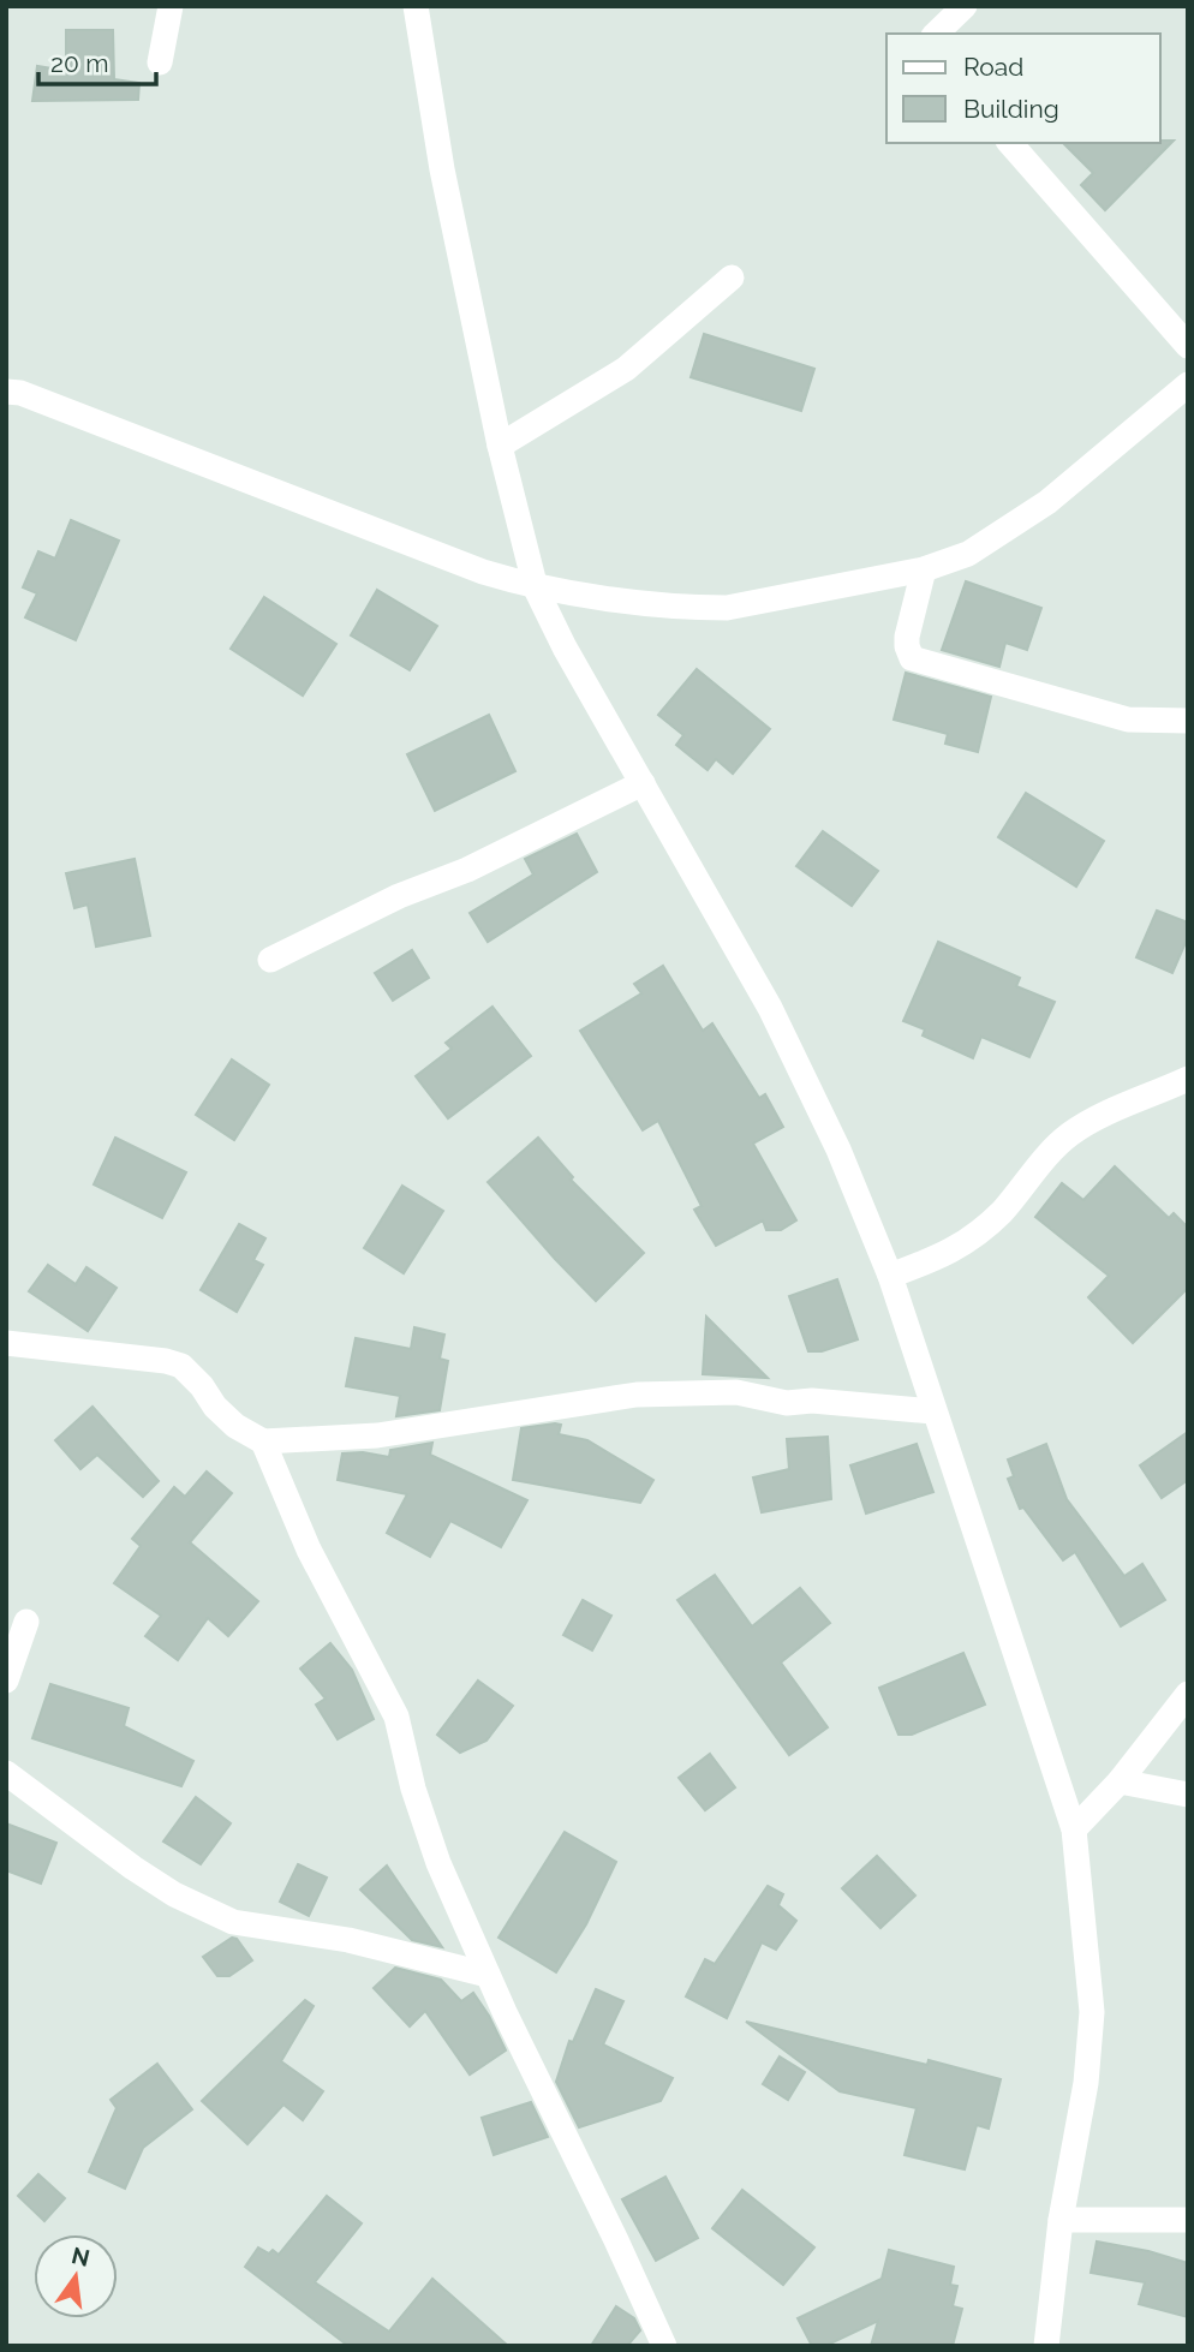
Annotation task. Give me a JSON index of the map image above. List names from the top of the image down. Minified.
{"legend":["Road","Building"],"scale_bar":"20 m","north":"top"}
